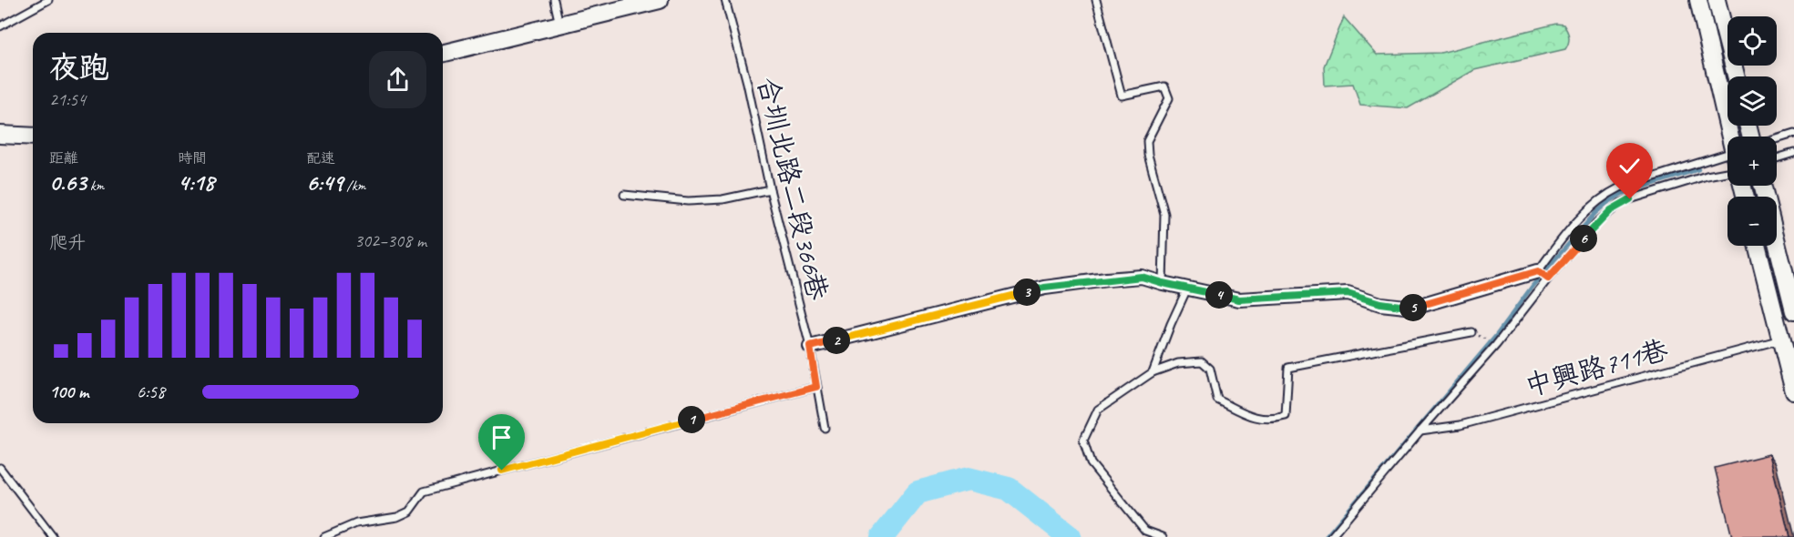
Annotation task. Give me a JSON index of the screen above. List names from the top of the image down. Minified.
{"streets":{"lane":["合圳北路二段366巷","中興路711巷"]},"page":{"map_buttons":["+","−"],"heading":["夜跑","21:54"],"stats":[["距離","0.63 km"],["時間","4:18"],["配速","6:49 /km"]],"chart":["爬升","302–308 m"],"pins":["6","3","4","5","2","1"],"list":[{"name":"100 m","note":"6:58"}]}}
